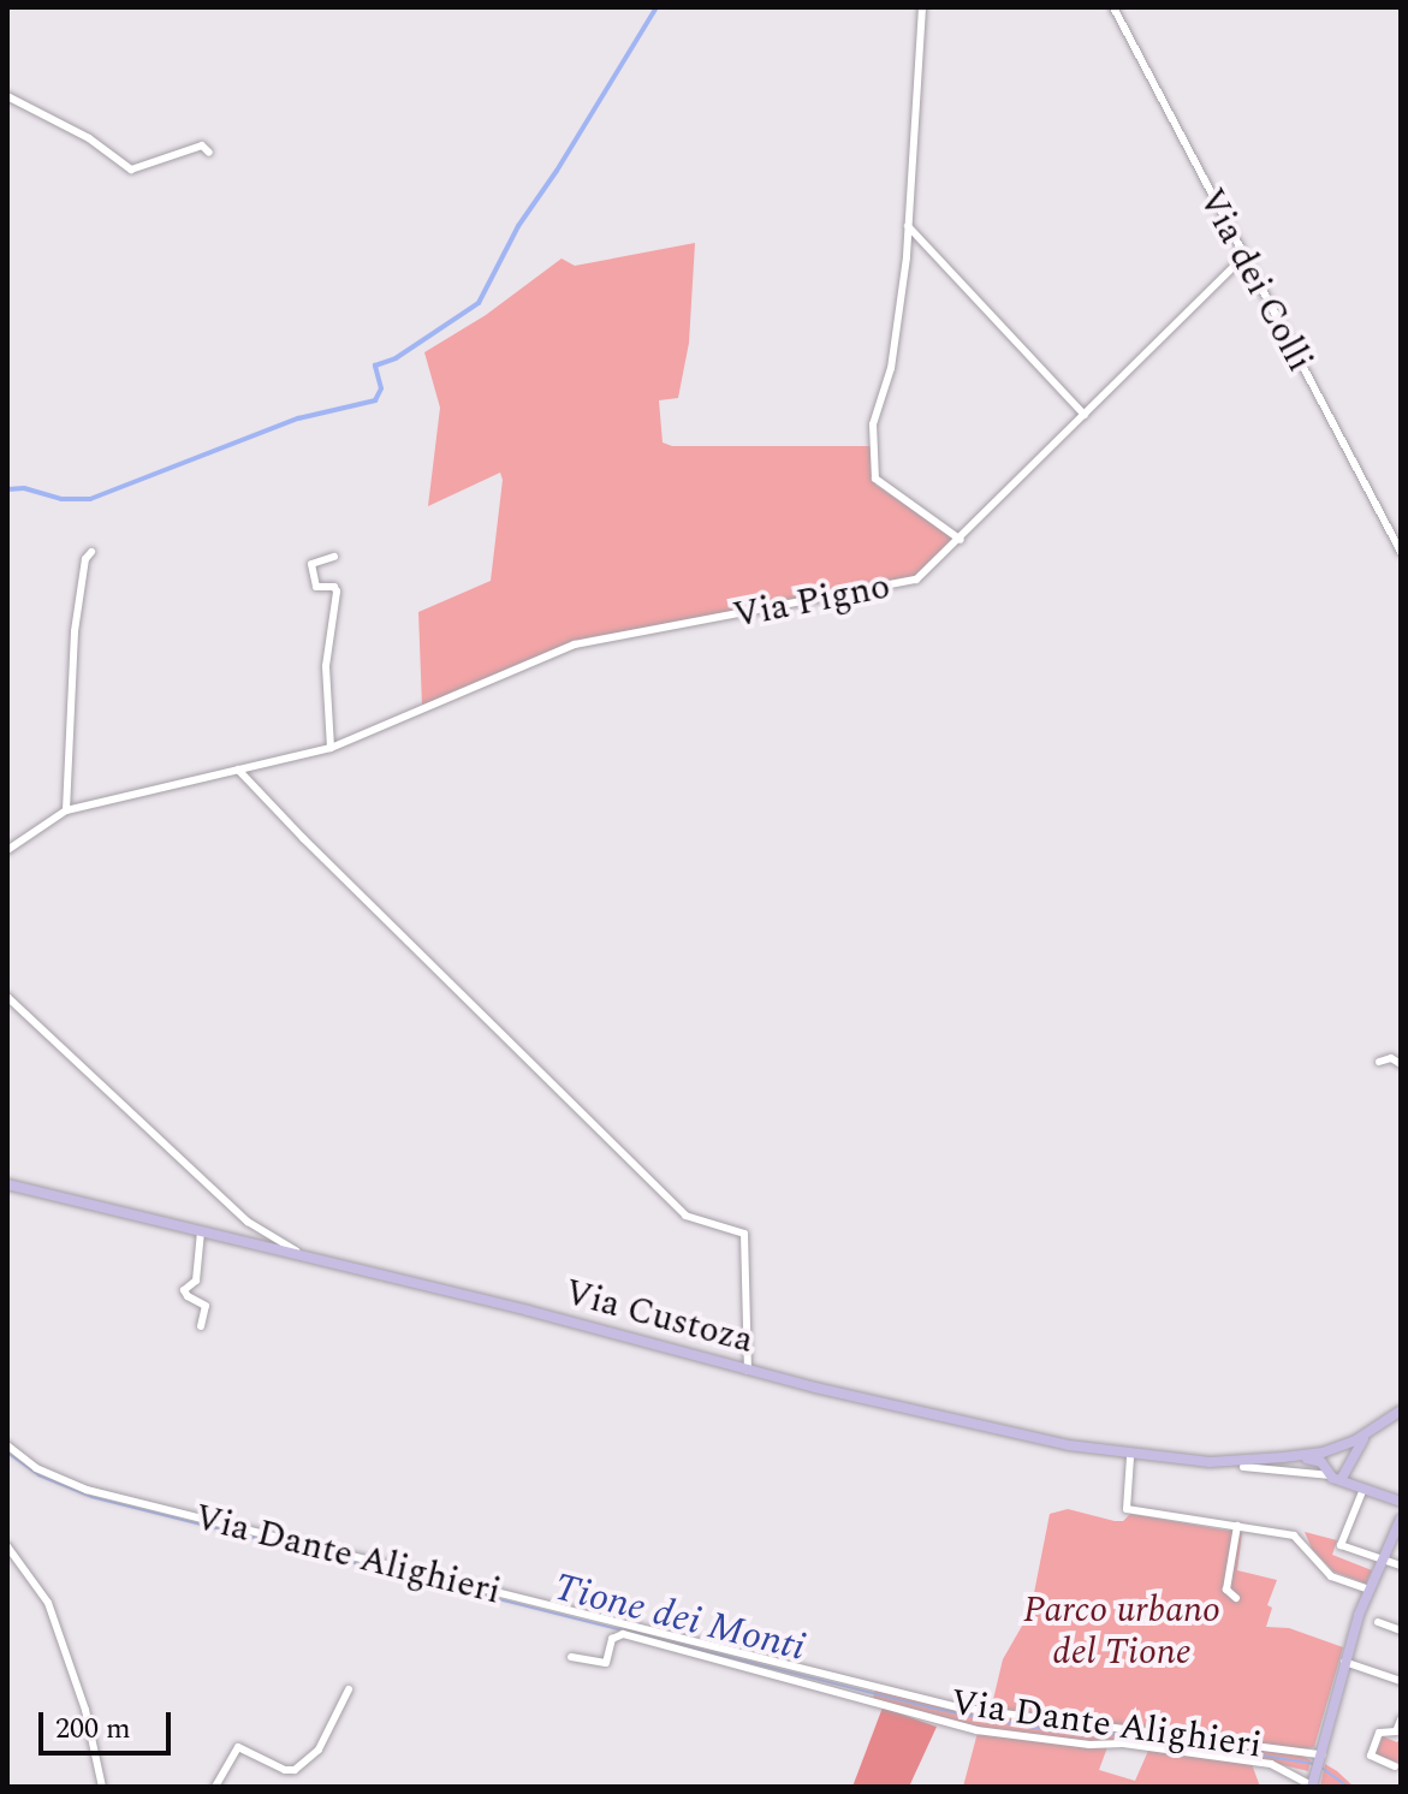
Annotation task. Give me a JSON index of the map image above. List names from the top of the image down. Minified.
{"streets":{"main road":["Via Custoza"],"street":["Via dei Colli","Via Pigno","Via Dante Alighieri"]},"crossings":[["Via dei Colli","Via Pigno"]],"water":["Tione dei Monti"],"parks":["Parco urbano del Tione"],"scale_bar":"200 m"}
